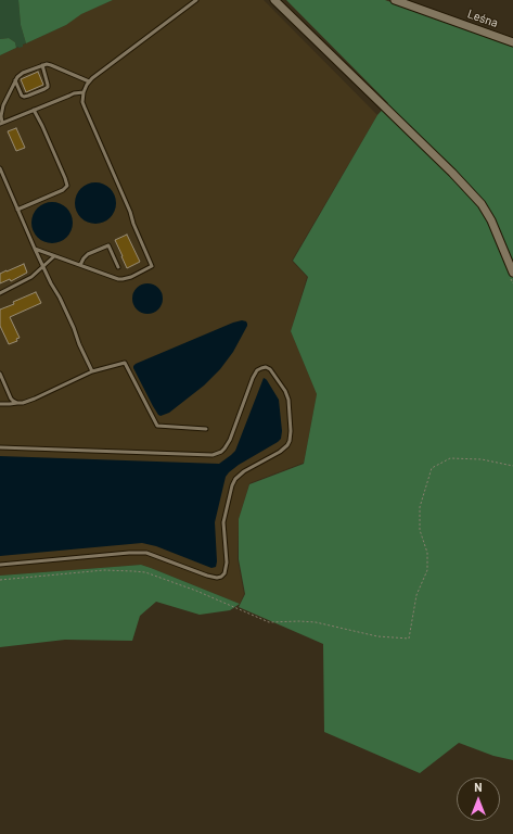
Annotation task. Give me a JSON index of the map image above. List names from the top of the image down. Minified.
{"streets":{"street":["Leśna"]},"north":"top"}
